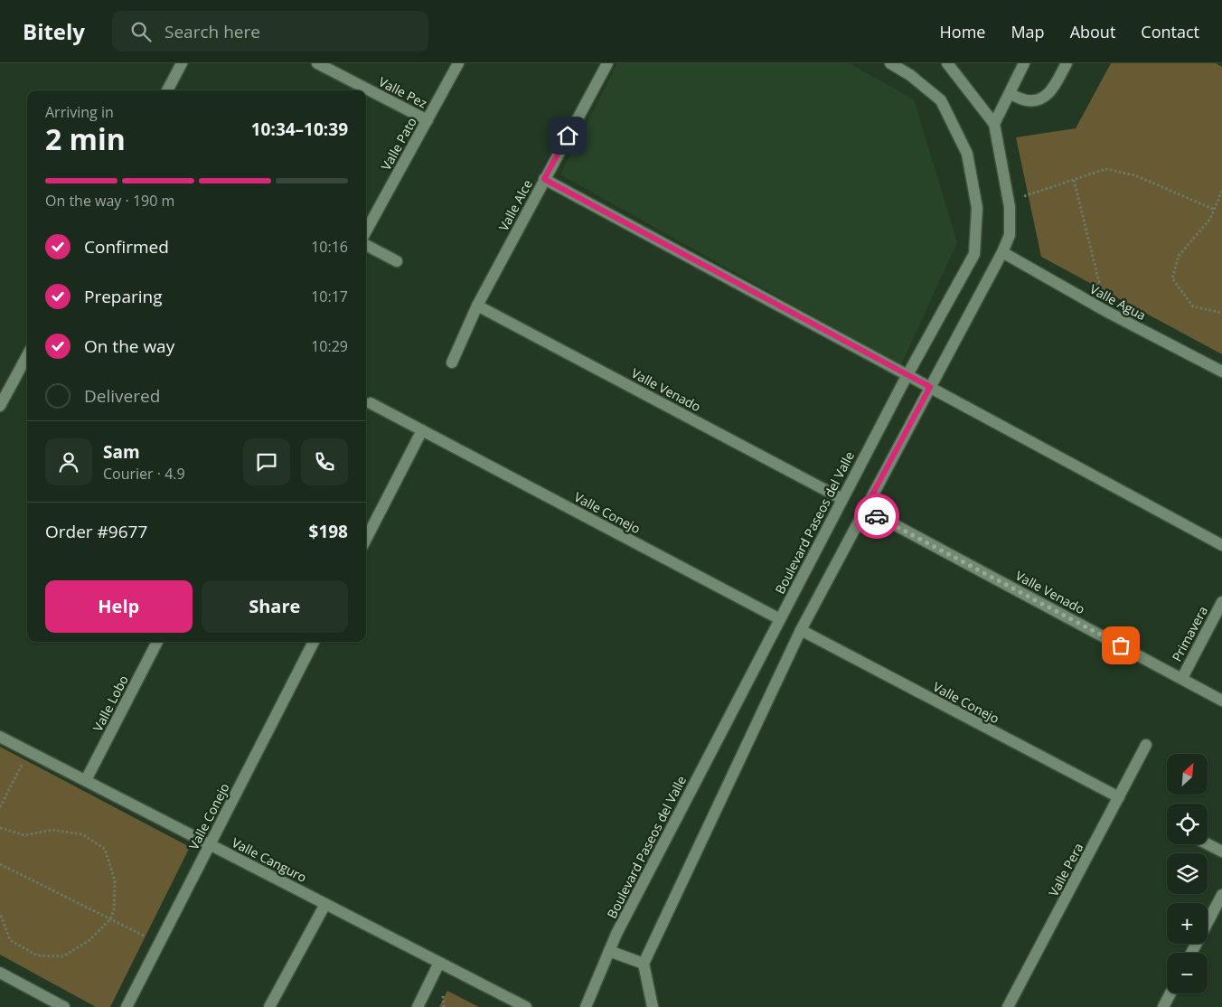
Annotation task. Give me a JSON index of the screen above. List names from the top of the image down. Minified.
{"streets":{"street":["Valle Pez","Valle Pato","Valle Alce","Valle Agua","Valle Venado","Valle Conejo","Boulevard Paseos del Valle","Primavera","Valle Lobo","Valle Canguro","Valle Pera"]},"crossings":[["Valle Pez","Valle Pato"],["Valle Alce","Valle Venado"],["Valle Venado","Boulevard Paseos del Valle"],["Valle Venado","Primavera"],["Valle Conejo","Boulevard Paseos del Valle"],["Valle Conejo","Valle Canguro"],["Valle Conejo","Valle Pera"],["Valle Lobo","Valle Canguro"]],"north":"top right","page":{"header":"Bitely","search":"Search here","nav":["Home","Map","About","Contact"],"heading":["2 min","Arriving in","10:34–10:39"],"panel":["Sam","Courier · 4.9","Order #9677","$198"],"bar":"On the way · 190 m","list":[["Confirmed","10:16"],["Preparing","10:17"],["On the way","10:29"],"Delivered"],"buttons":["Help","Share"],"map_buttons":["+","−"]}}
